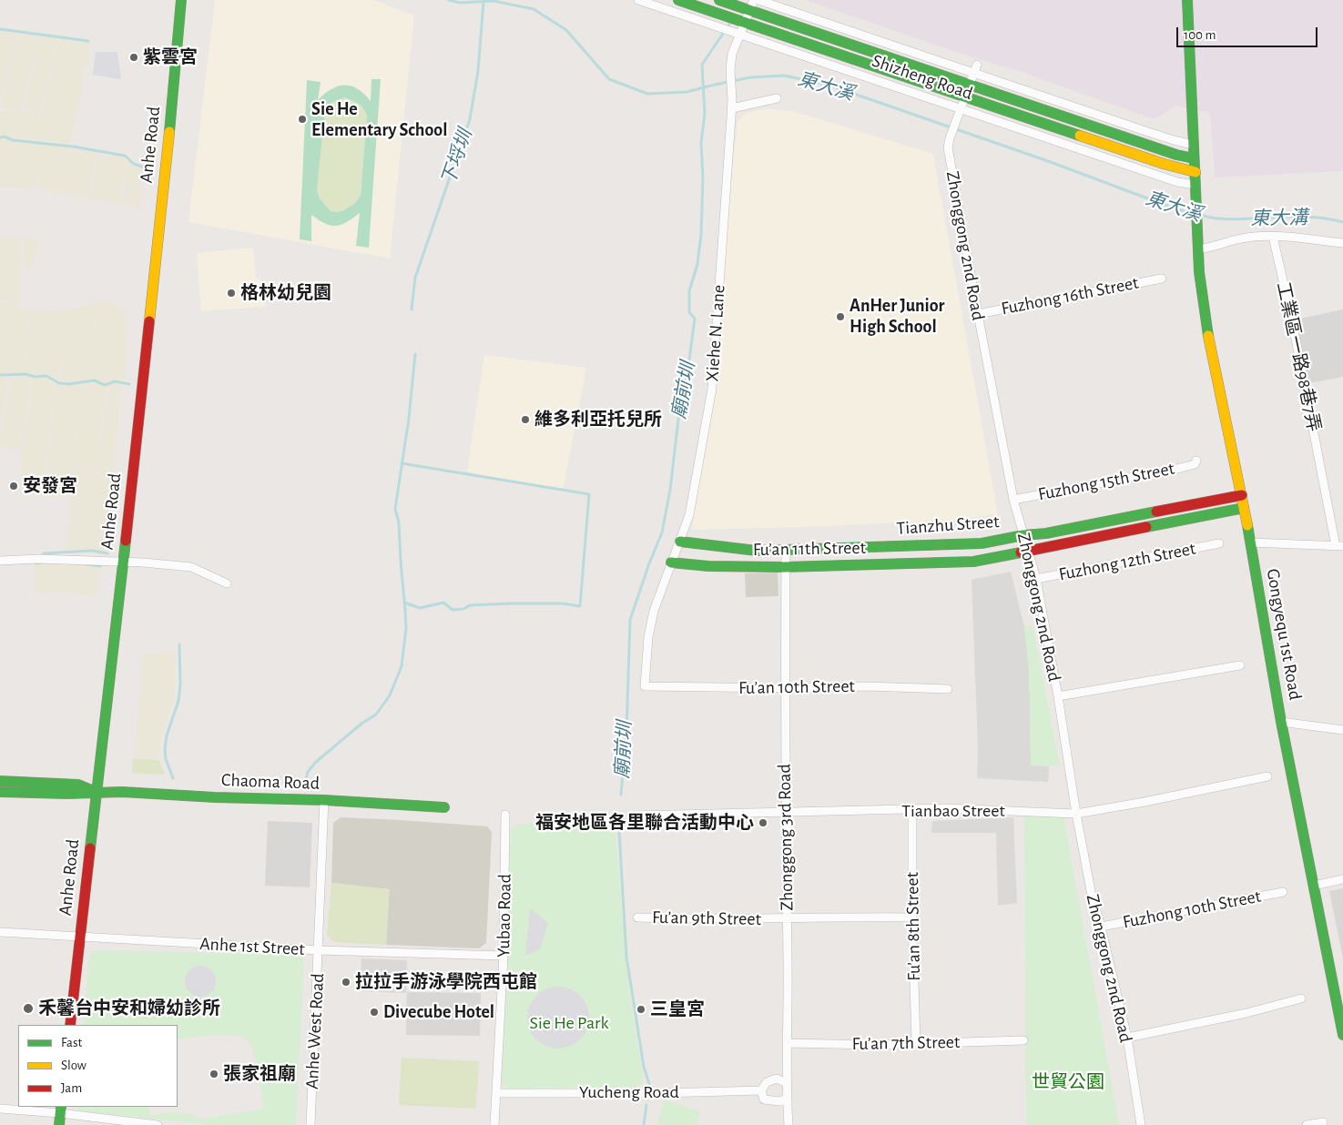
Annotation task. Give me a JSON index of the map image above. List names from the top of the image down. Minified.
{"streets":{"street":["Shizheng Road","Anhe Road","Zhonggong 2nd Road","Fuzhong 16th Street","Xiehe N. Lane","工業區一路98巷7弄","Fuzhong 15th Street","Tianzhu Street","Fu’an 11th Street","Fuzhong 12th Street","Gongyequ 1st Road","Fu’an 10th Street","Chaoma Road","Tianbao Street","Zhonggong 3rd Road","Fuzhong 10th Street","Yubao Road","Fu’an 9th Street","Fu’an 8th Street","Anhe 1st Street","Anhe West Road","Fu’an 7th Street","Yucheng Road"]},"crossings":[["Shizheng Road","Zhonggong 2nd Road"],["Shizheng Road","Xiehe N. Lane"],["Shizheng Road","Gongyequ 1st Road"],["Anhe Road","Chaoma Road"],["Anhe Road","Anhe 1st Street"],["Zhonggong 2nd Road","Fuzhong 16th Street"],["Zhonggong 2nd Road","Fuzhong 15th Street"],["Zhonggong 2nd Road","Tianzhu Street"],["Zhonggong 2nd Road","Fu’an 11th Street"],["Zhonggong 2nd Road","Fuzhong 12th Street"],["Zhonggong 2nd Road","Tianbao Street"],["Zhonggong 2nd Road","Fuzhong 10th Street"],["Xiehe N. Lane","Tianzhu Street"],["Xiehe N. Lane","Fu’an 11th Street"],["Xiehe N. Lane","Fu’an 10th Street"],["Tianzhu Street","Gongyequ 1st Road"],["Tianzhu Street","Zhonggong 3rd Road"],["Fu’an 11th Street","Zhonggong 3rd Road"],["Fu’an 10th Street","Zhonggong 3rd Road"],["Chaoma Road","Anhe West Road"],["Tianbao Street","Zhonggong 3rd Road"],["Tianbao Street","Fu’an 8th Street"],["Zhonggong 3rd Road","Fu’an 9th Street"],["Zhonggong 3rd Road","Fu’an 7th Street"],["Zhonggong 3rd Road","Yucheng Road"],["Yubao Road","Anhe 1st Street"],["Yubao Road","Yucheng Road"],["Fu’an 9th Street","Fu’an 8th Street"],["Fu’an 8th Street","Fu’an 7th Street"],["Anhe 1st Street","Anhe West Road"]],"water":["東大溪","下埒圳","東大溝","廟前圳"],"parks":["Sie He Park","世貿公園"],"places":["紫雲宮","Sie He Elementary School","格林幼兒園","AnHer Junior High School","維多利亞托兒所","安發宮","福安地區各里聯合活動中心","拉拉手游泳學院西屯館","禾馨台中安和婦幼診所","三皇宮","Divecube Hotel","張家祖廟"],"legend":["Fast","Slow","Jam"],"scale_bar":"100 m"}
